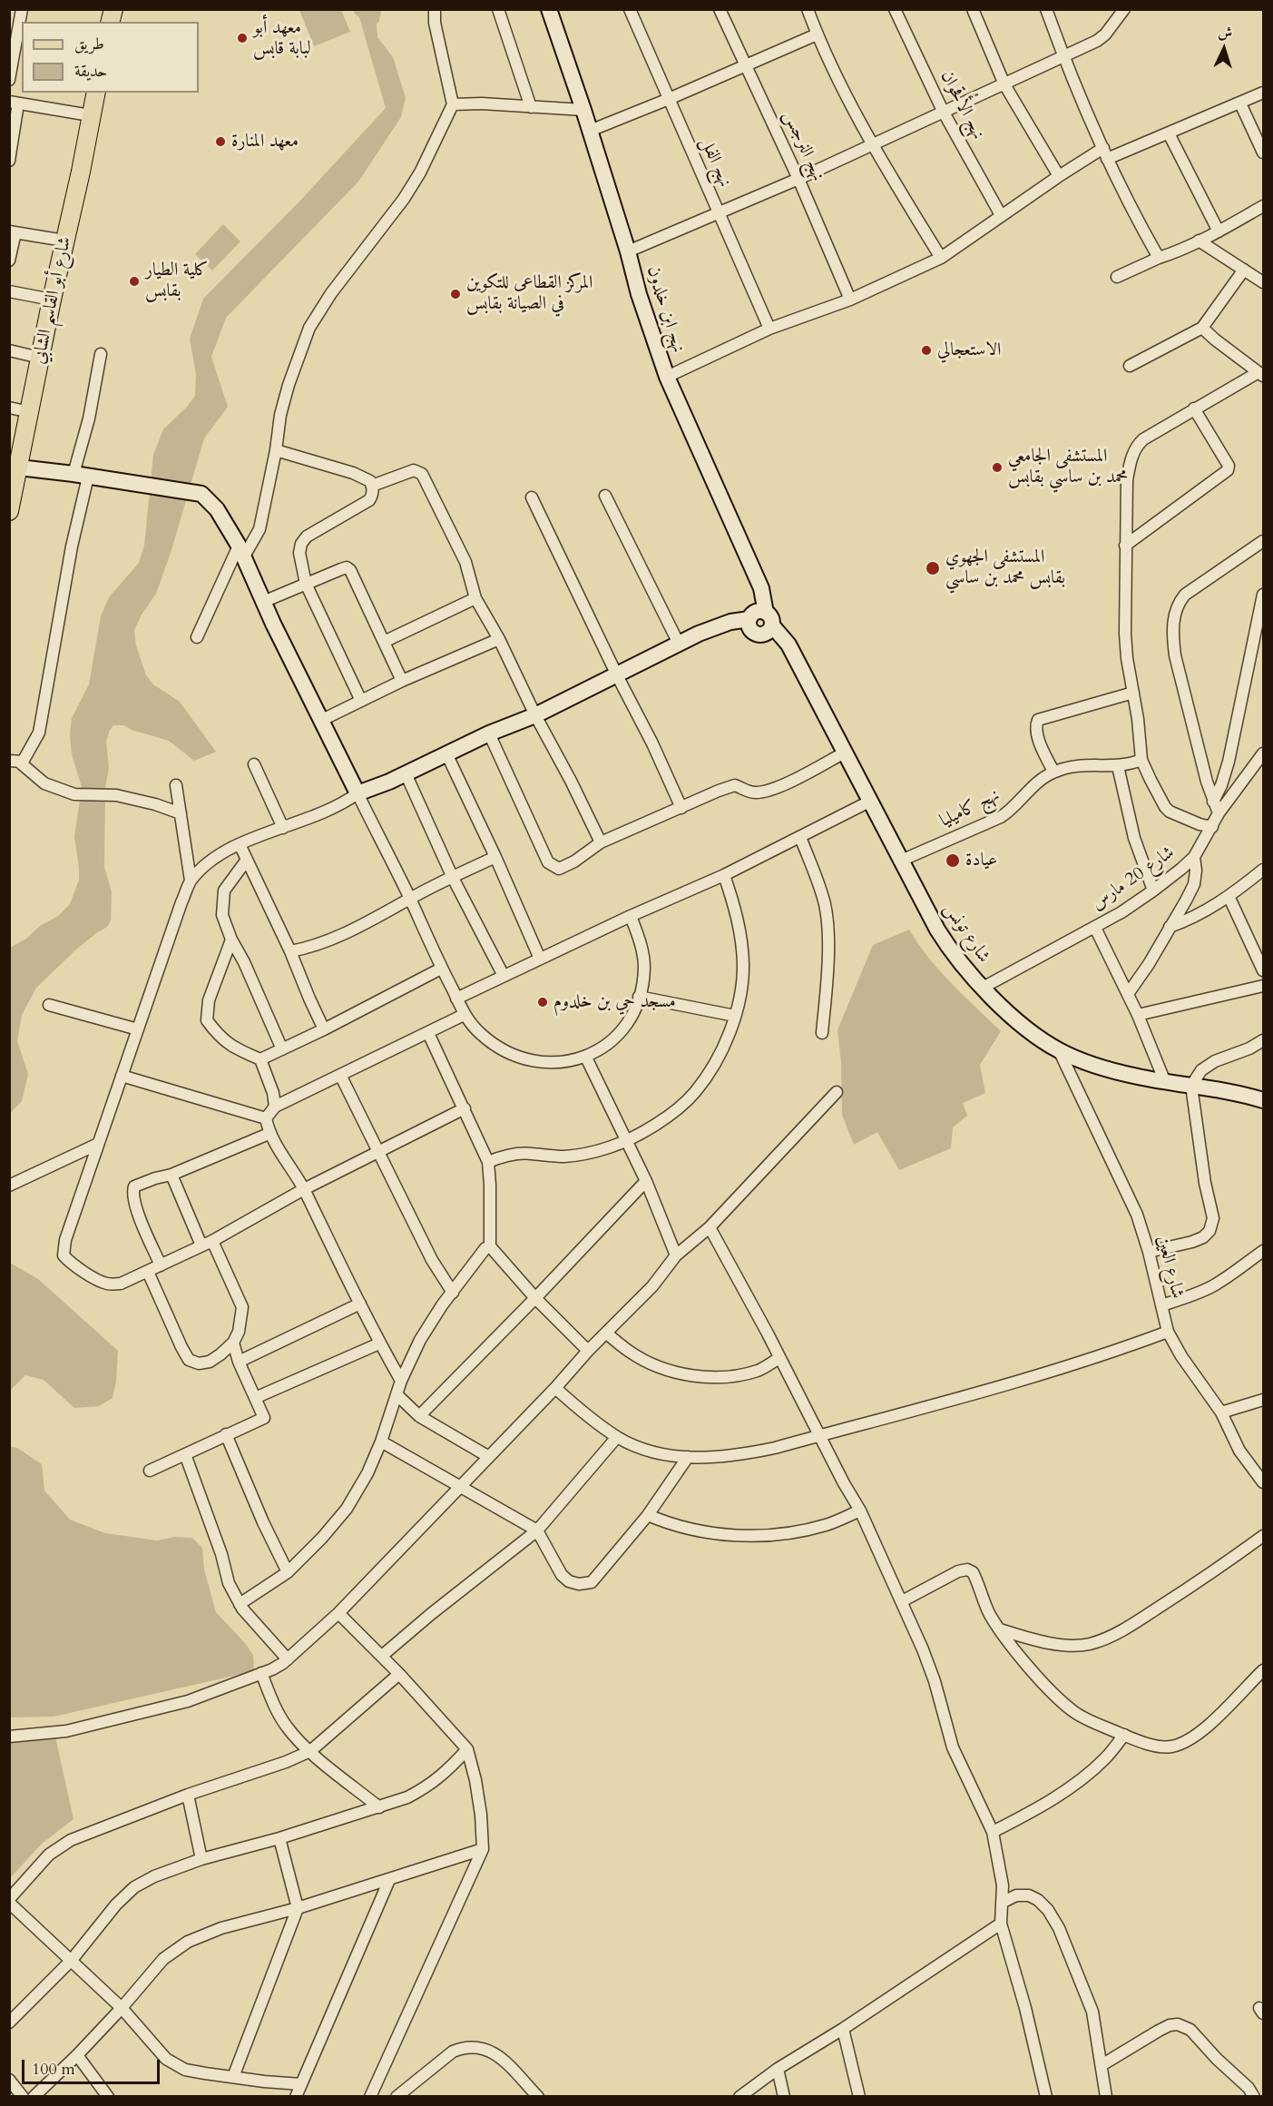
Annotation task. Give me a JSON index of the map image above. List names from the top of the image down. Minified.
{"streets":{"main road":["شارع أبو القاسم الشابي"],"street":["نهج الأُقحوان","نهج النرجس","نهج الفل","نهج ابن خلدون","نهج كاميليا","شارع 20 مارس","شارع تونس","شارع العين"]},"crossings":[["نهج ابن خلدون","شارع تونس"],["نهج كاميليا","شارع تونس"],["شارع 20 مارس","شارع تونس"],["شارع تونس","شارع العين"]],"places":["معهد أبو لبابة قابس","معهد المنارة","كلية الطيار بقابس","المركز القطاعى للتكوين في الصيانة بقابس","الاستعجالي","المستشفى الجامعي محمد بن ساسي بقابس","المستشفى الجهوي بقابس محمد بن ساسي","عيادة","مسجد حي بن خلدوم"],"legend":["طريق","حديقة"],"scale_bar":"100 m","north":"top"}
